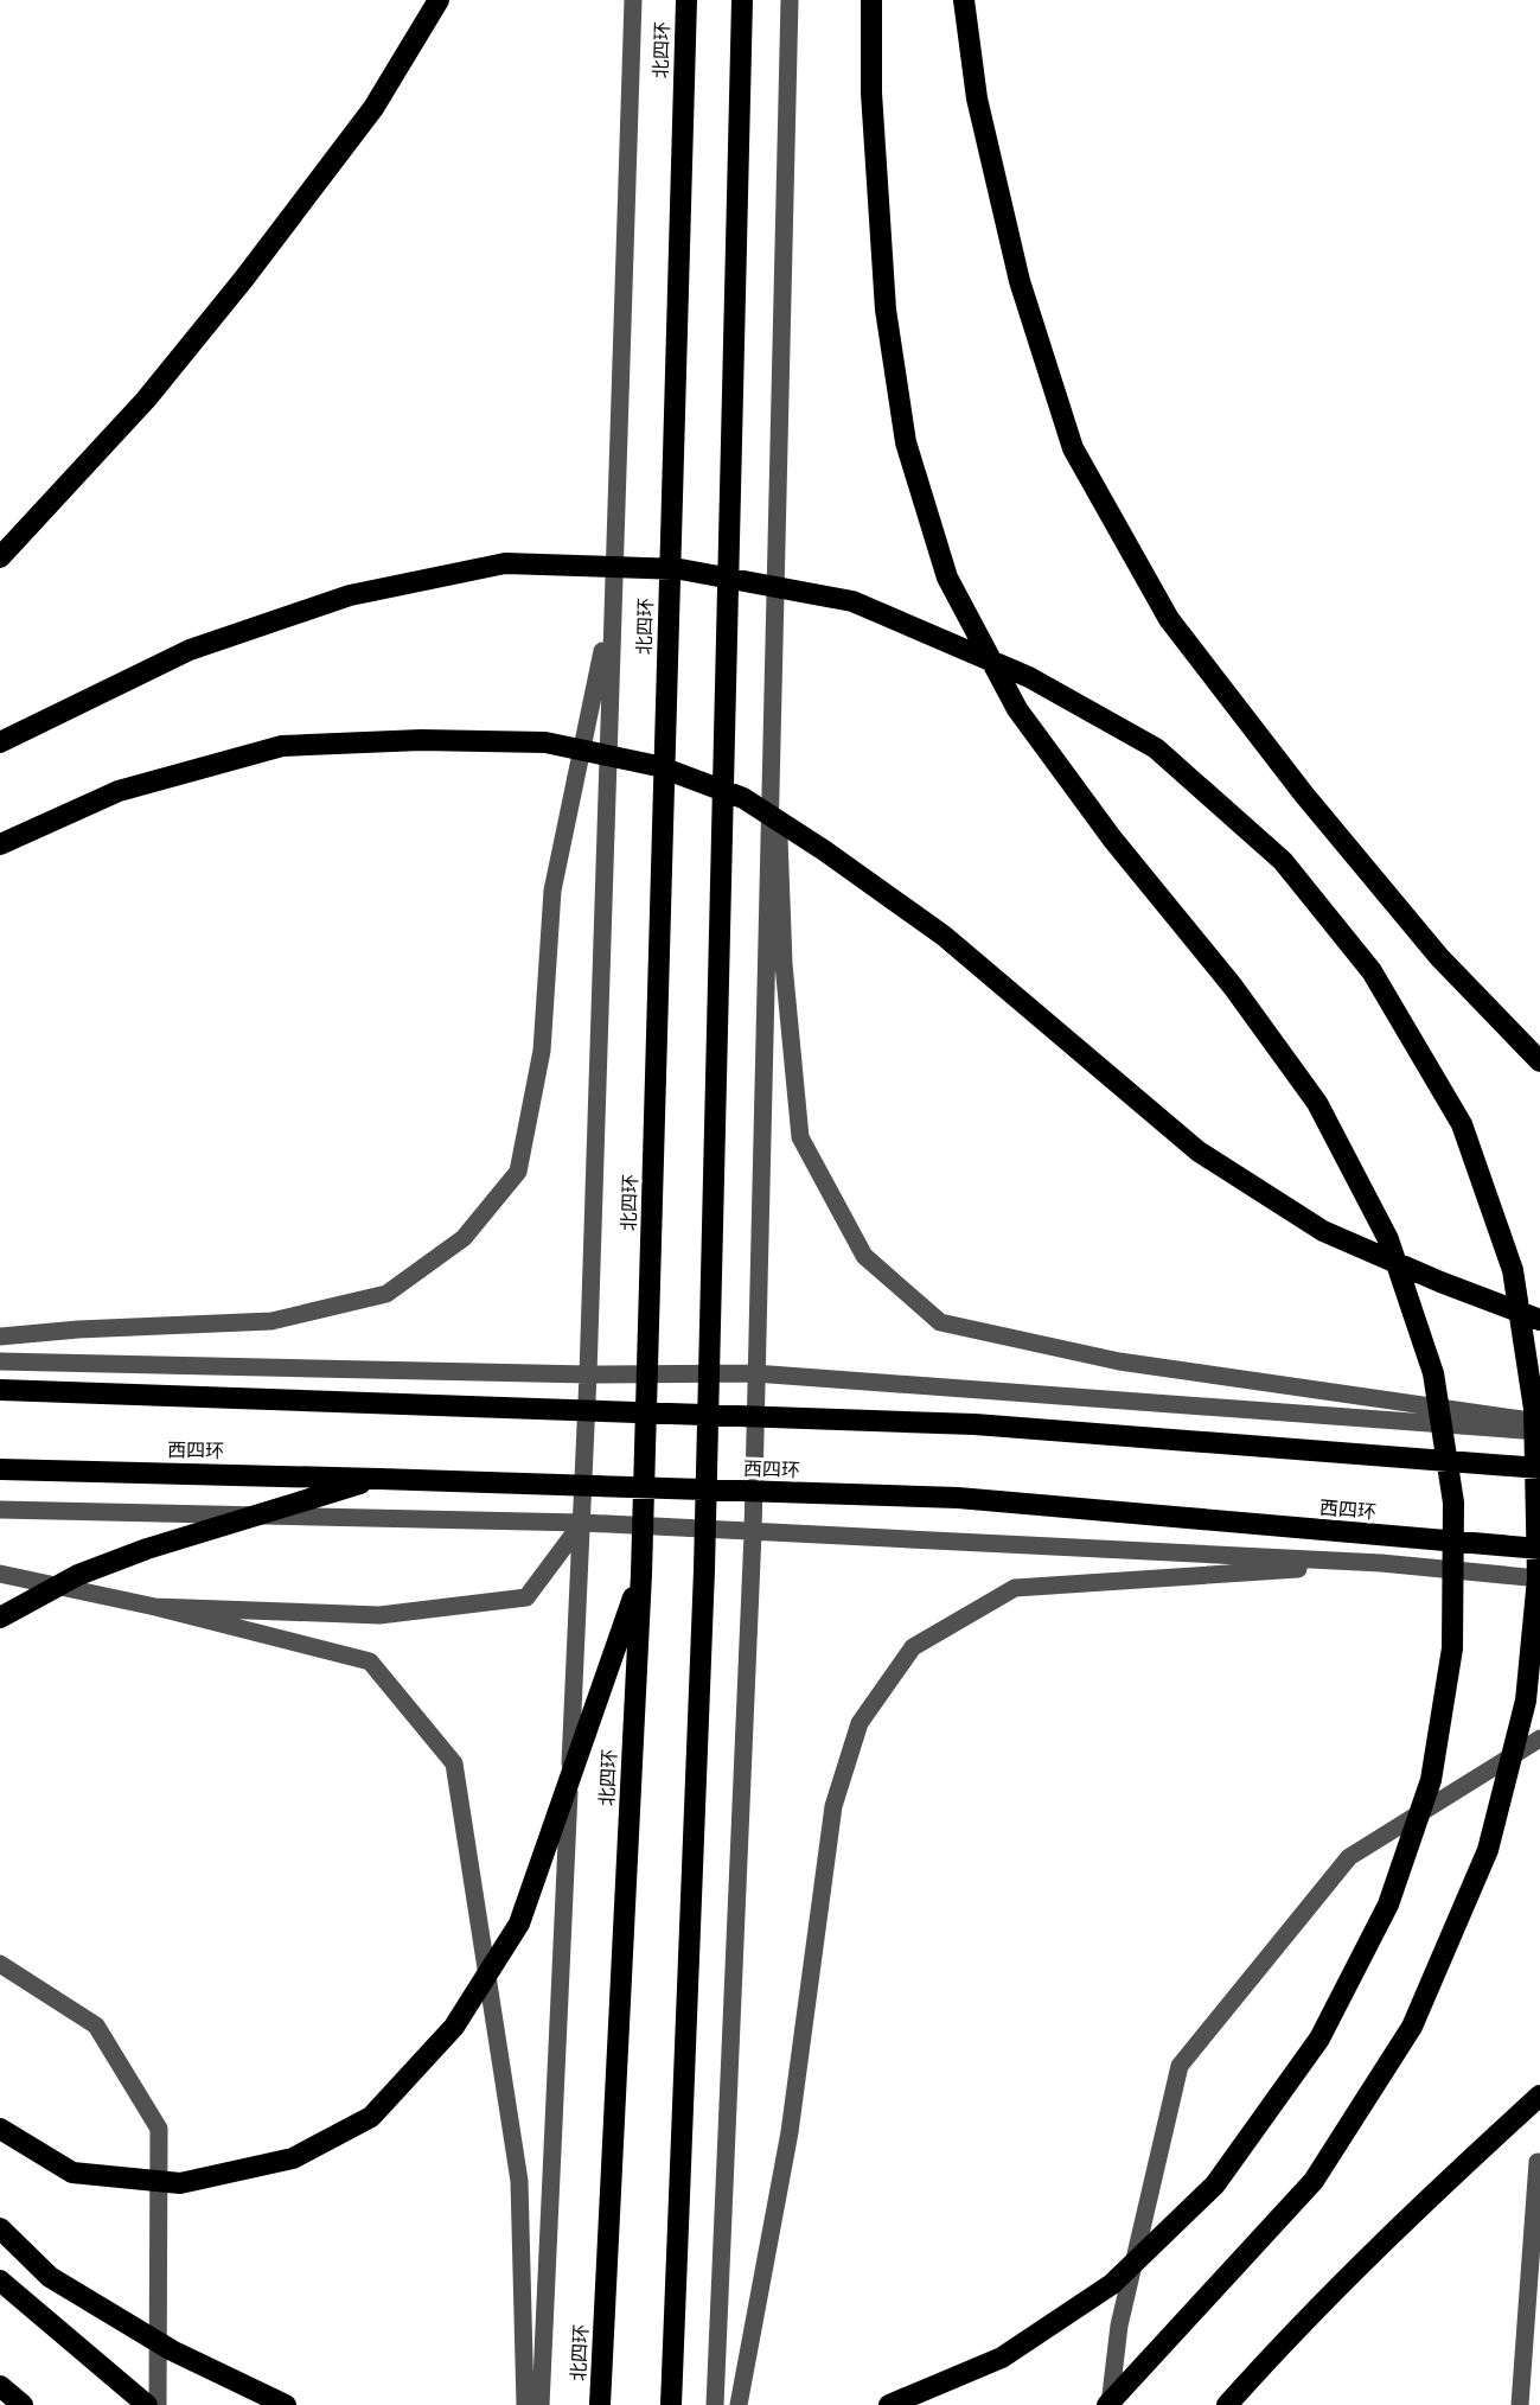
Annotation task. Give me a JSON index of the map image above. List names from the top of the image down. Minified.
{"streets":{"highway":["北四环","西四环"]}}
